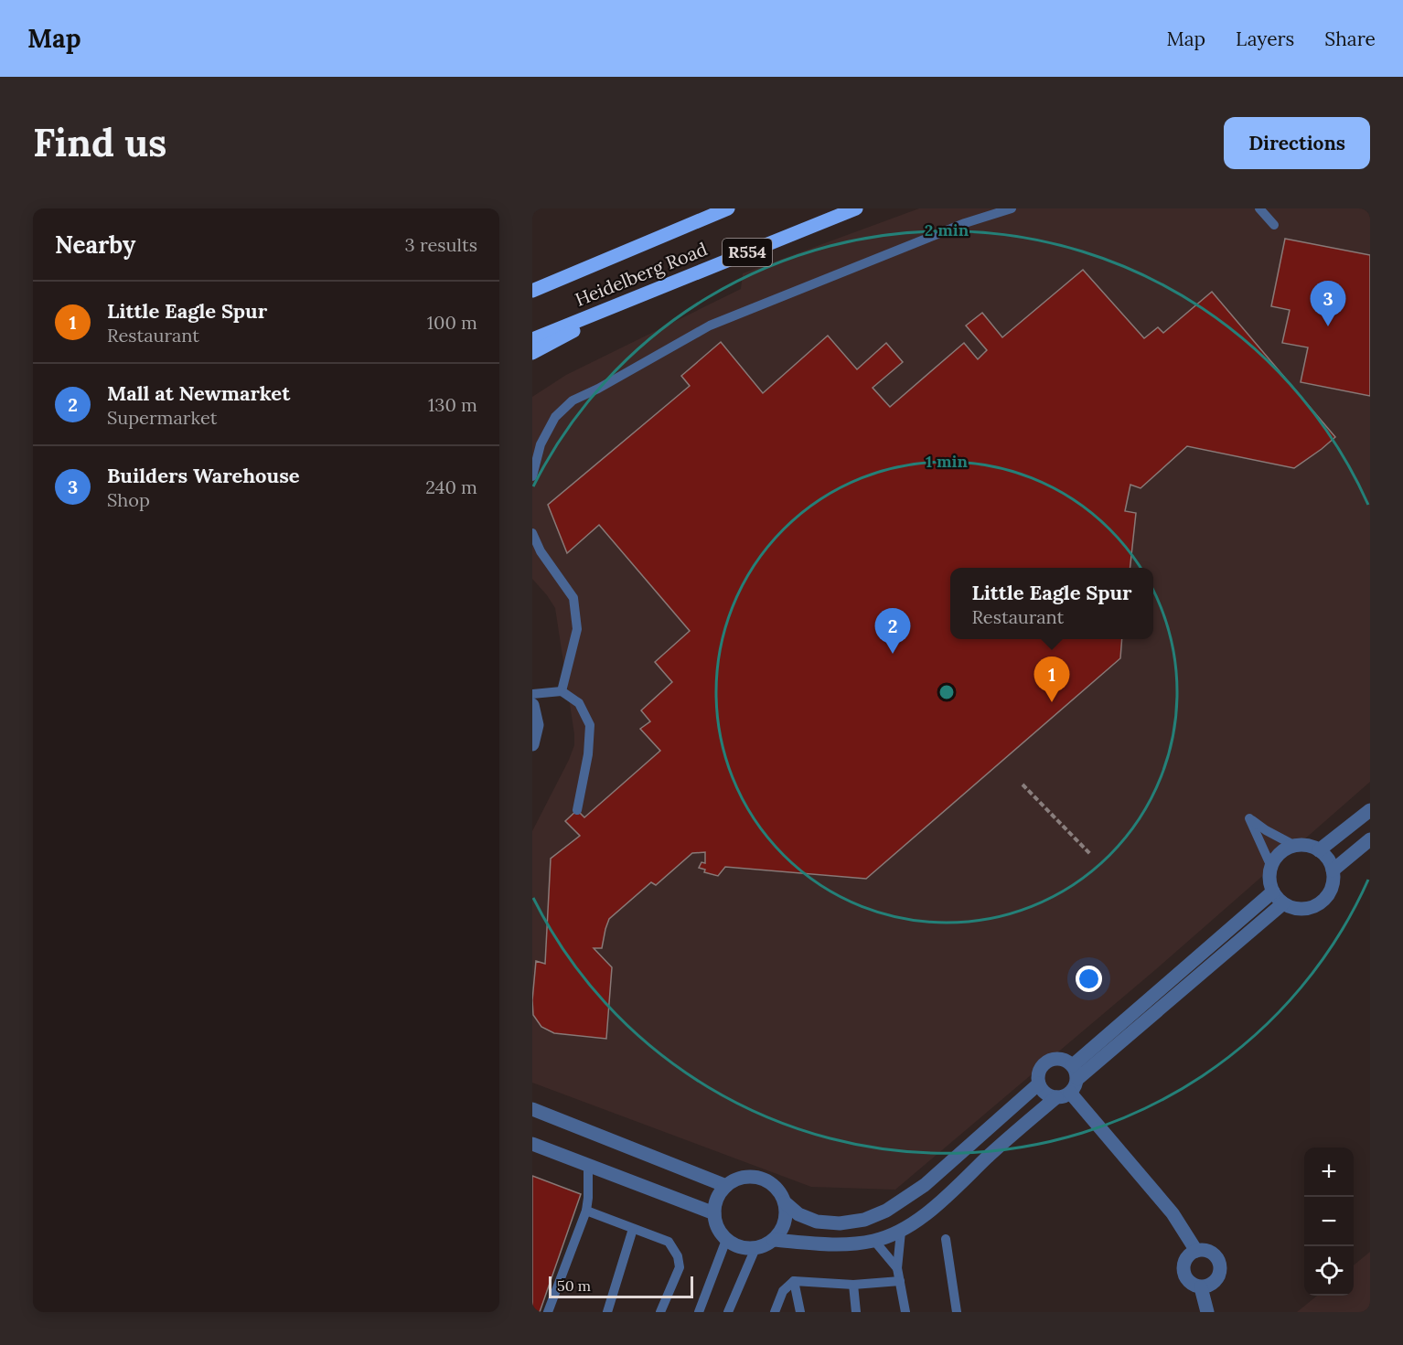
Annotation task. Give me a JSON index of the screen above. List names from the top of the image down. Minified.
{"streets":{"main road":["R554","Heidelberg Road"]},"scale_bar":"50 m","page":{"header":"Map","nav":["Map","Layers","Share"],"buttons":"Directions","title":"Find us","heading":["Nearby","3 results"],"list":[{"mark":"1","name":"Little Eagle Spur","note":"Restaurant","value":"100 m"},{"mark":"2","name":"Mall at Newmarket","note":"Supermarket","value":"130 m"},{"mark":"3","name":"Builders Warehouse","note":"Shop","value":"240 m"}],"pins":["3","2","1"],"popup":["Little Eagle Spur","Restaurant"],"map_buttons":["+","−"],"scale":"50 m"},"rings":["2 min","1 min"]}
